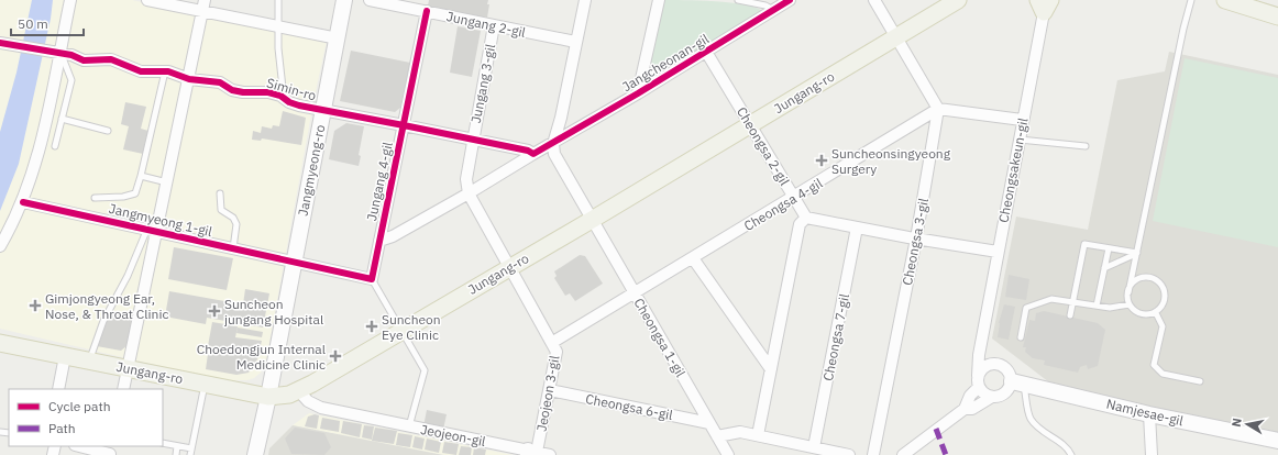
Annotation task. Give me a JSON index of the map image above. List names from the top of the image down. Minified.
{"streets":{"main road":["Jungang-ro"],"street":["Jungang 2-gil","Jangcheonan-gil","Jungang 3-gil","Simin-ro","Cheongsa 2-gil","Jangmyeong-ro","Cheongsakeun-gil","Jungang 4-gil","Cheongsa 4-gil","Jangmyeong 1-gil","Cheongsa 3-gil","Cheongsa 1-gil","Cheongsa 7-gil","Jeojeon 3-gil","Cheongsa 6-gil","Namjesae-gil","Jeojeon-gil"]},"crossings":[["Jungang 2-gil","Jungang 3-gil"],["Jungang 2-gil","Jungang 4-gil"],["Jangcheonan-gil","Cheongsa 2-gil"],["Jungang 3-gil","Simin-ro"],["Jungang 3-gil","Jungang-ro"],["Jungang 3-gil","Jungang 4-gil"],["Jungang 3-gil","Jeojeon 3-gil"],["Simin-ro","Jangmyeong-ro"],["Simin-ro","Jungang 4-gil"],["Jungang-ro","Cheongsa 2-gil"],["Jungang-ro","Jangmyeong-ro"],["Jungang-ro","Cheongsa 1-gil"],["Jungang-ro","Jeojeon 3-gil"],["Jungang-ro","Jeojeon-gil"],["Cheongsa 2-gil","Cheongsa 4-gil"],["Jangmyeong-ro","Jangmyeong 1-gil"],["Cheongsakeun-gil","Namjesae-gil"],["Cheongsa 4-gil","Cheongsa 3-gil"],["Cheongsa 4-gil","Cheongsa 1-gil"],["Cheongsa 4-gil","Jeojeon 3-gil"],["Cheongsa 1-gil","Cheongsa 6-gil"],["Jeojeon 3-gil","Cheongsa 6-gil"],["Jeojeon 3-gil","Jeojeon-gil"]],"places":{"health":["Suncheonsingyeong Surgery","Gimjongyeong Ear, Nose, & Throat Clinic","Suncheon jungang Hospital","Suncheon Eye Clinic","Choedongjun Internal Medicine Clinic"]},"legend":["Cycle path","Path"],"scale_bar":"50 m","north":"left"}
